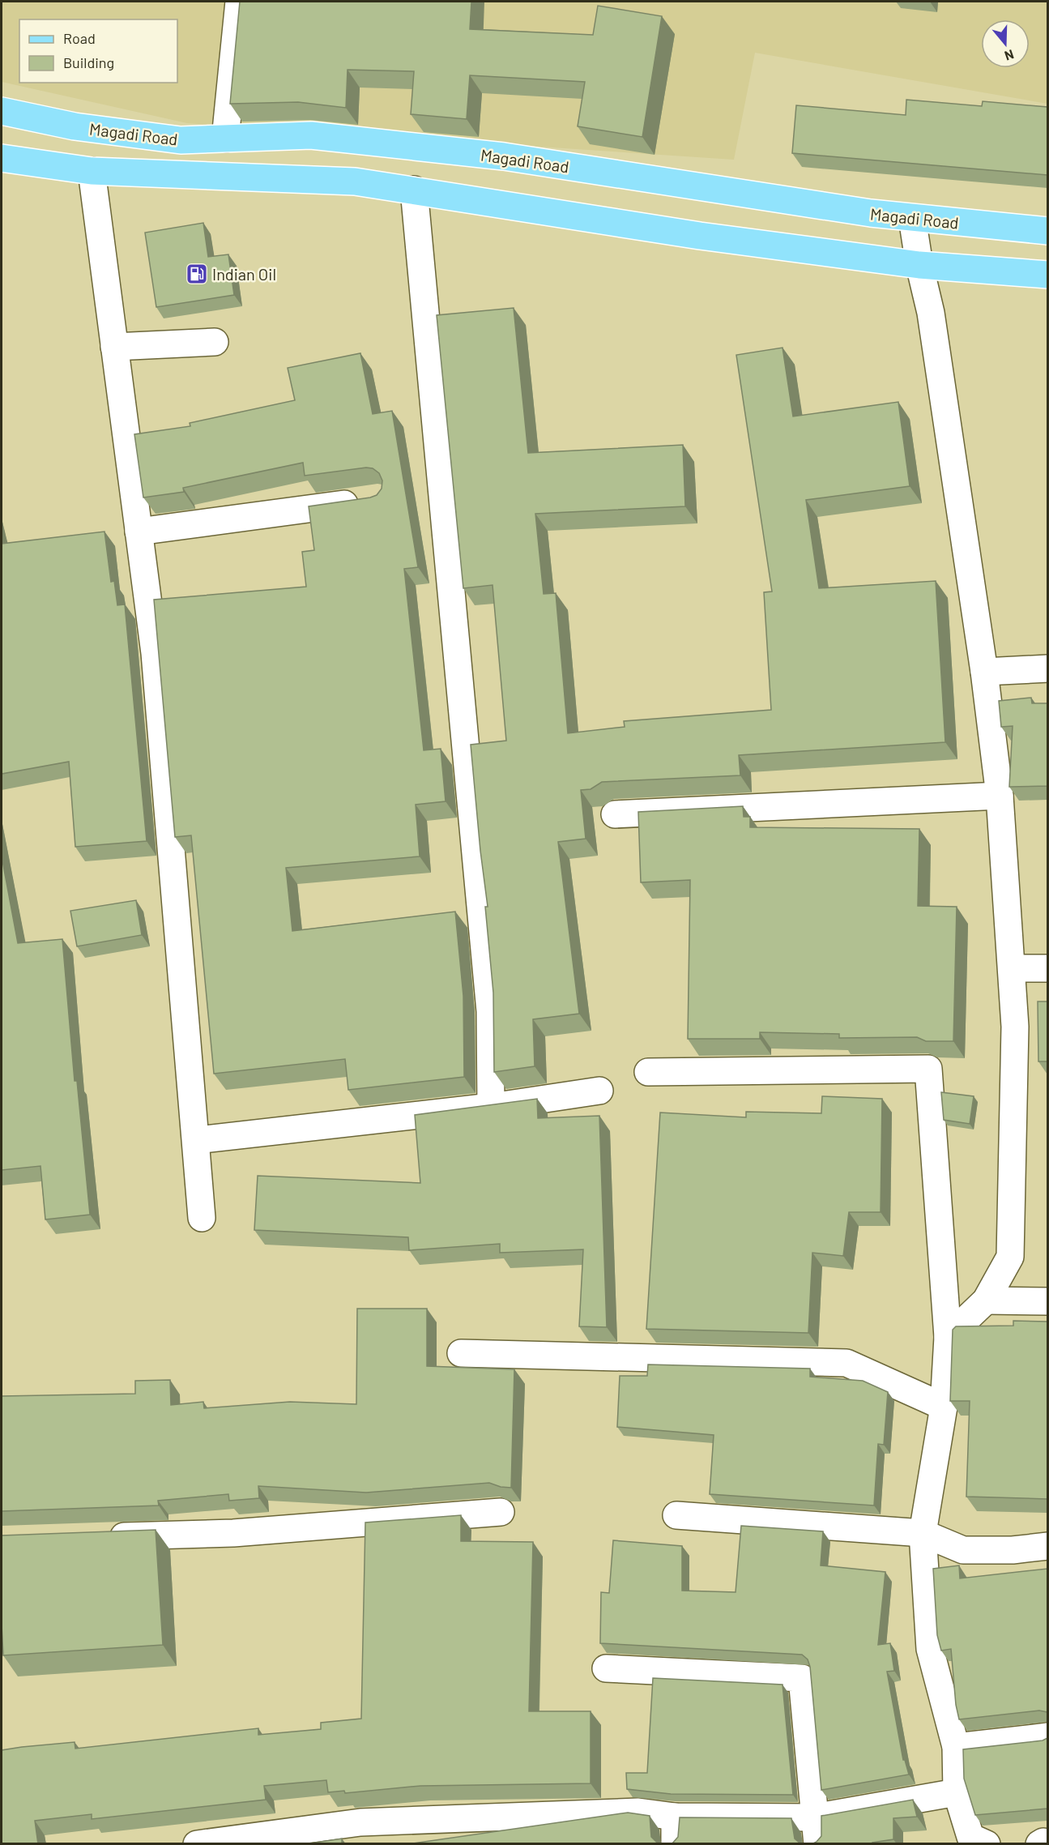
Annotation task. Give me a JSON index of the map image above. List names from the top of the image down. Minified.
{"streets":{"main road":["Magadi Road"]},"places":{"fuel station":["Indian Oil"]},"legend":["Road","Building"],"north":"bottom"}
